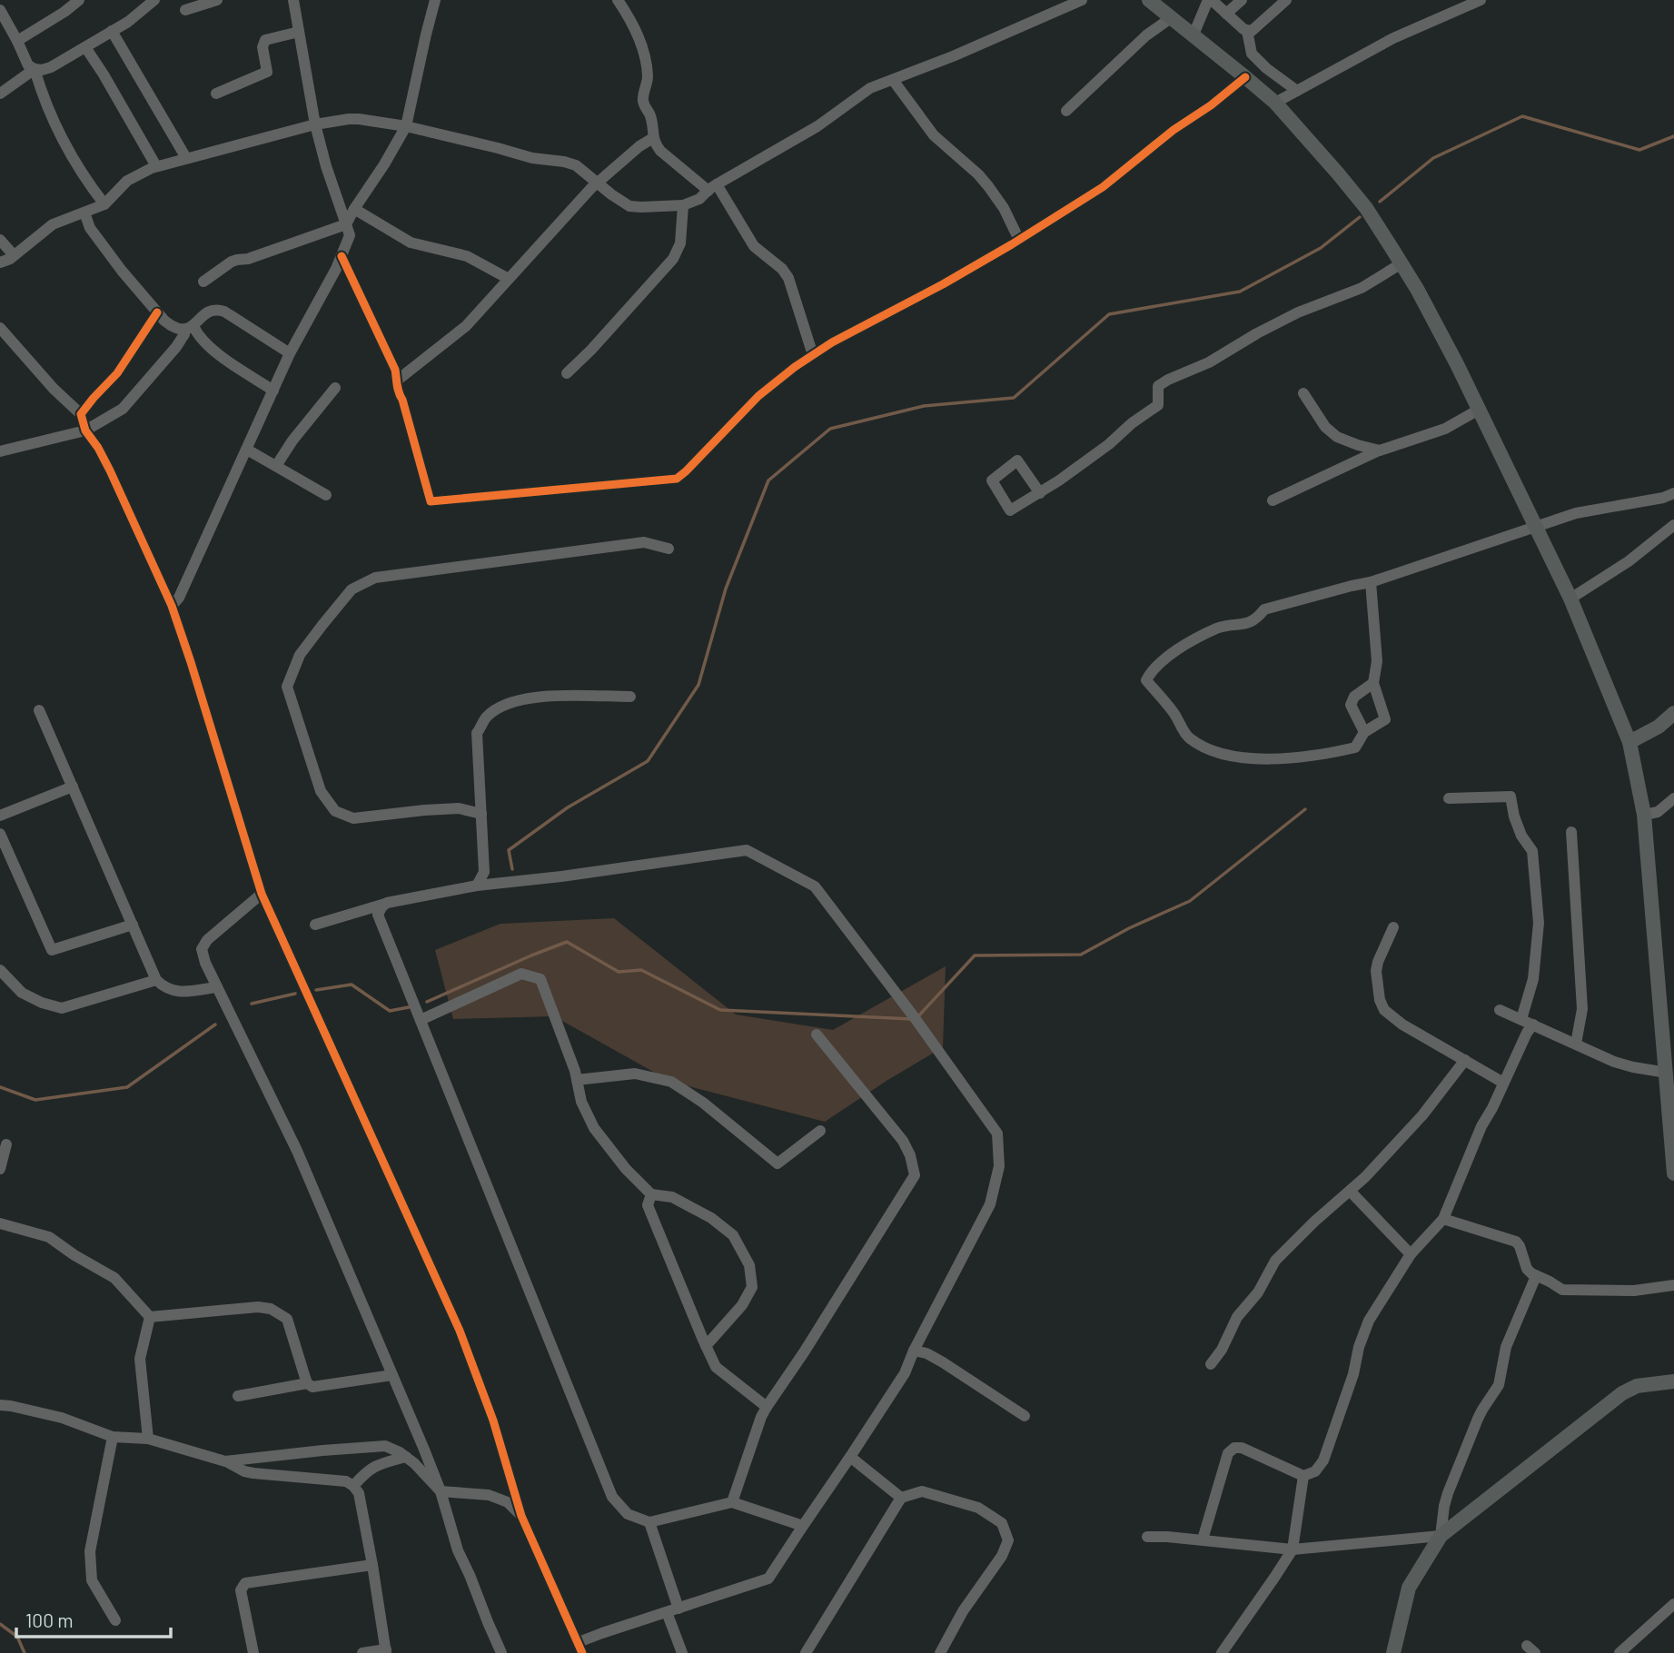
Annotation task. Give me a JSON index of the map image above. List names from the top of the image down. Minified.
{"scale_bar":"100 m"}
